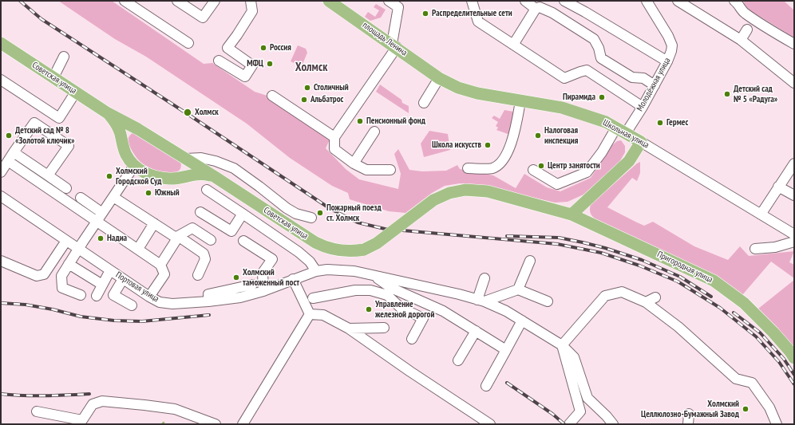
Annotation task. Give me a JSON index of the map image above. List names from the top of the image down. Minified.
{"streets":{"main road":["площадь Ленина","Советская улица","Школьная улица","Пригородная улица"],"street":["Молодёжная улица","Портовая улица"]},"crossings":[["площадь Ленина","Школьная улица"],["Советская улица","Пригородная улица"],["Молодёжная улица","Школьная улица"]],"districts":["Холмск"],"places":["Распределительные сети","Россия","МФЦ","Столичный","Детский сад № 5 «Радуга»","Пирамида","Альбатрос","Холмск","Пенсионный фонд","Гермес","Детский сад № 8 «Золотой ключик»","Налоговая инспекция","Школа искусств","Центр занятости","Холмский Городской Суд","Южный","Пожарный поезд ст. Холмск","Надиа","Холмский таможенный пост","Управление железной дорогой","Холмский Целлюлозно-Бумажный Завод"]}
